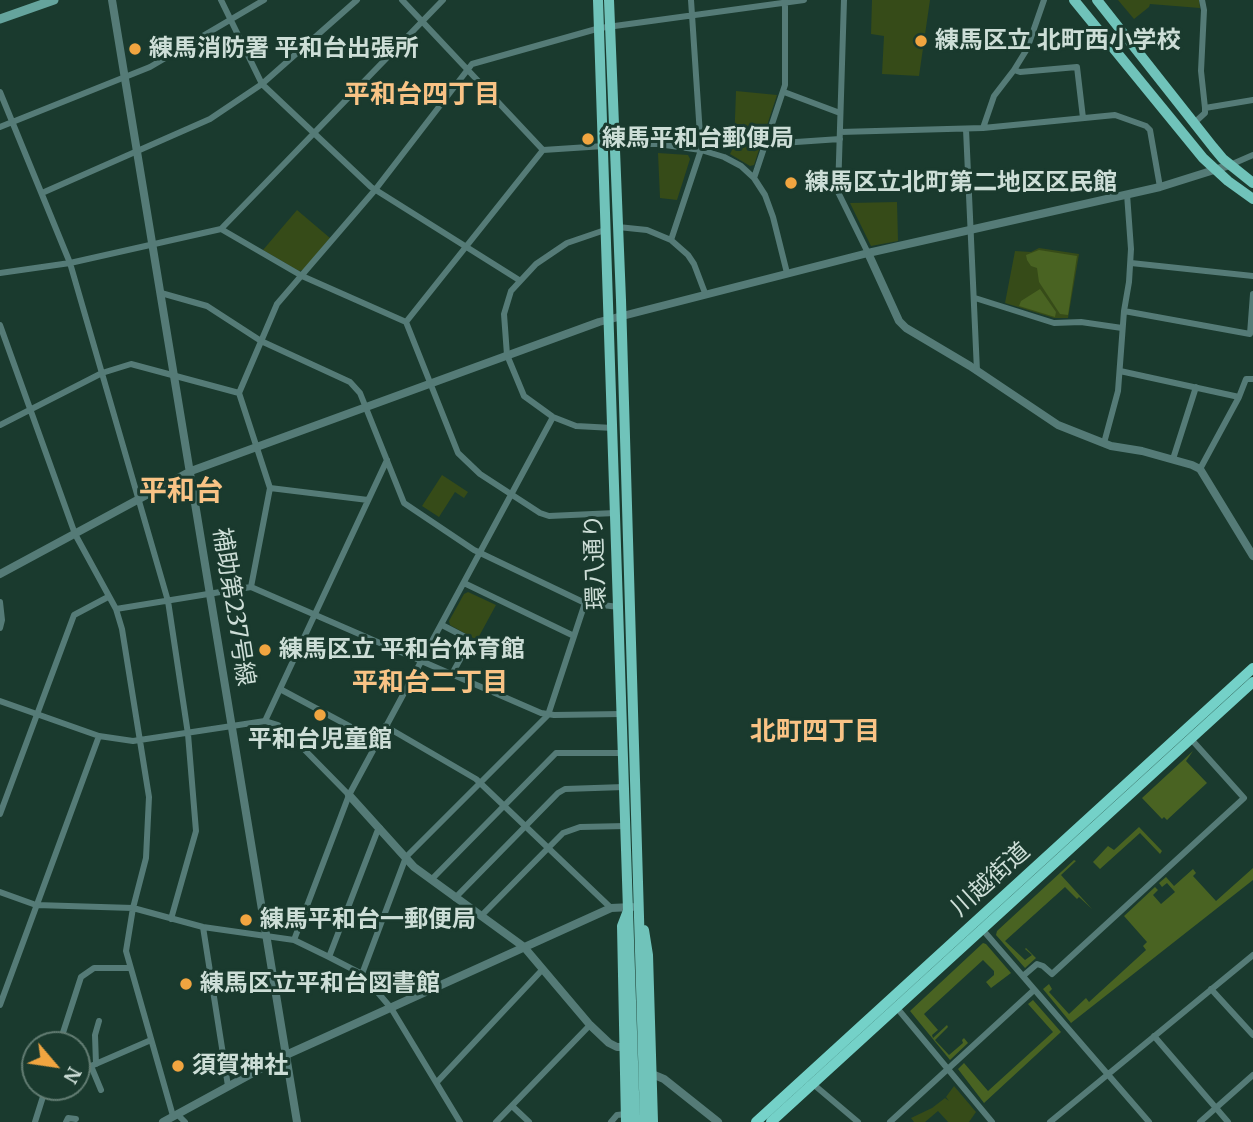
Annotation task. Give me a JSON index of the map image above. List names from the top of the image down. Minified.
{"streets":{"highway":["川越街道"],"main road":["環八通り"],"street":["補助第237号線"]},"districts":["平和台四丁目","平和台","平和台二丁目","北町四丁目"],"places":["練馬区立 北町西小学校","練馬消防署 平和台出張所","練馬平和台郵便局","練馬区立北町第二地区区民館","練馬区立 平和台体育館","平和台児童館","練馬平和台一郵便局","練馬区立平和台図書館","須賀神社"],"north":"bottom right"}
